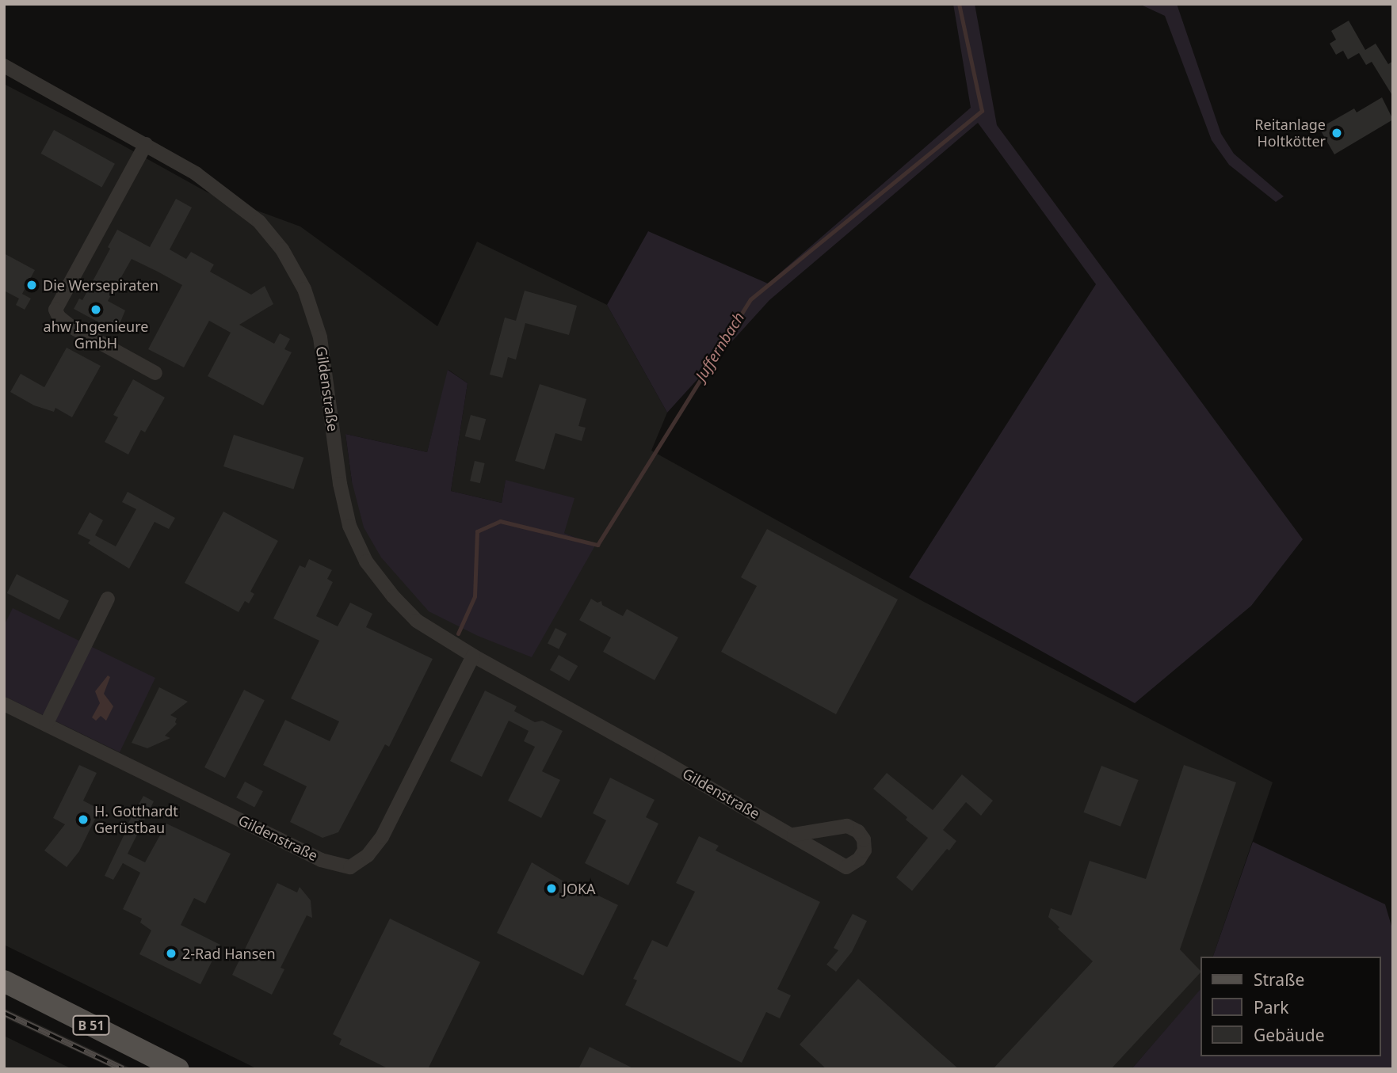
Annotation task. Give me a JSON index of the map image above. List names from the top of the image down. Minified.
{"streets":{"main road":["B 51"],"street":["Gildenstraße"]},"water":["Juffernbach"],"places":["Reitanlage Holtkötter","Die Wersepiraten","ahw Ingenieure GmbH","H. Gotthardt Gerüstbau","JOKA","2-Rad Hansen"],"legend":["Straße","Park","Gebäude"]}
